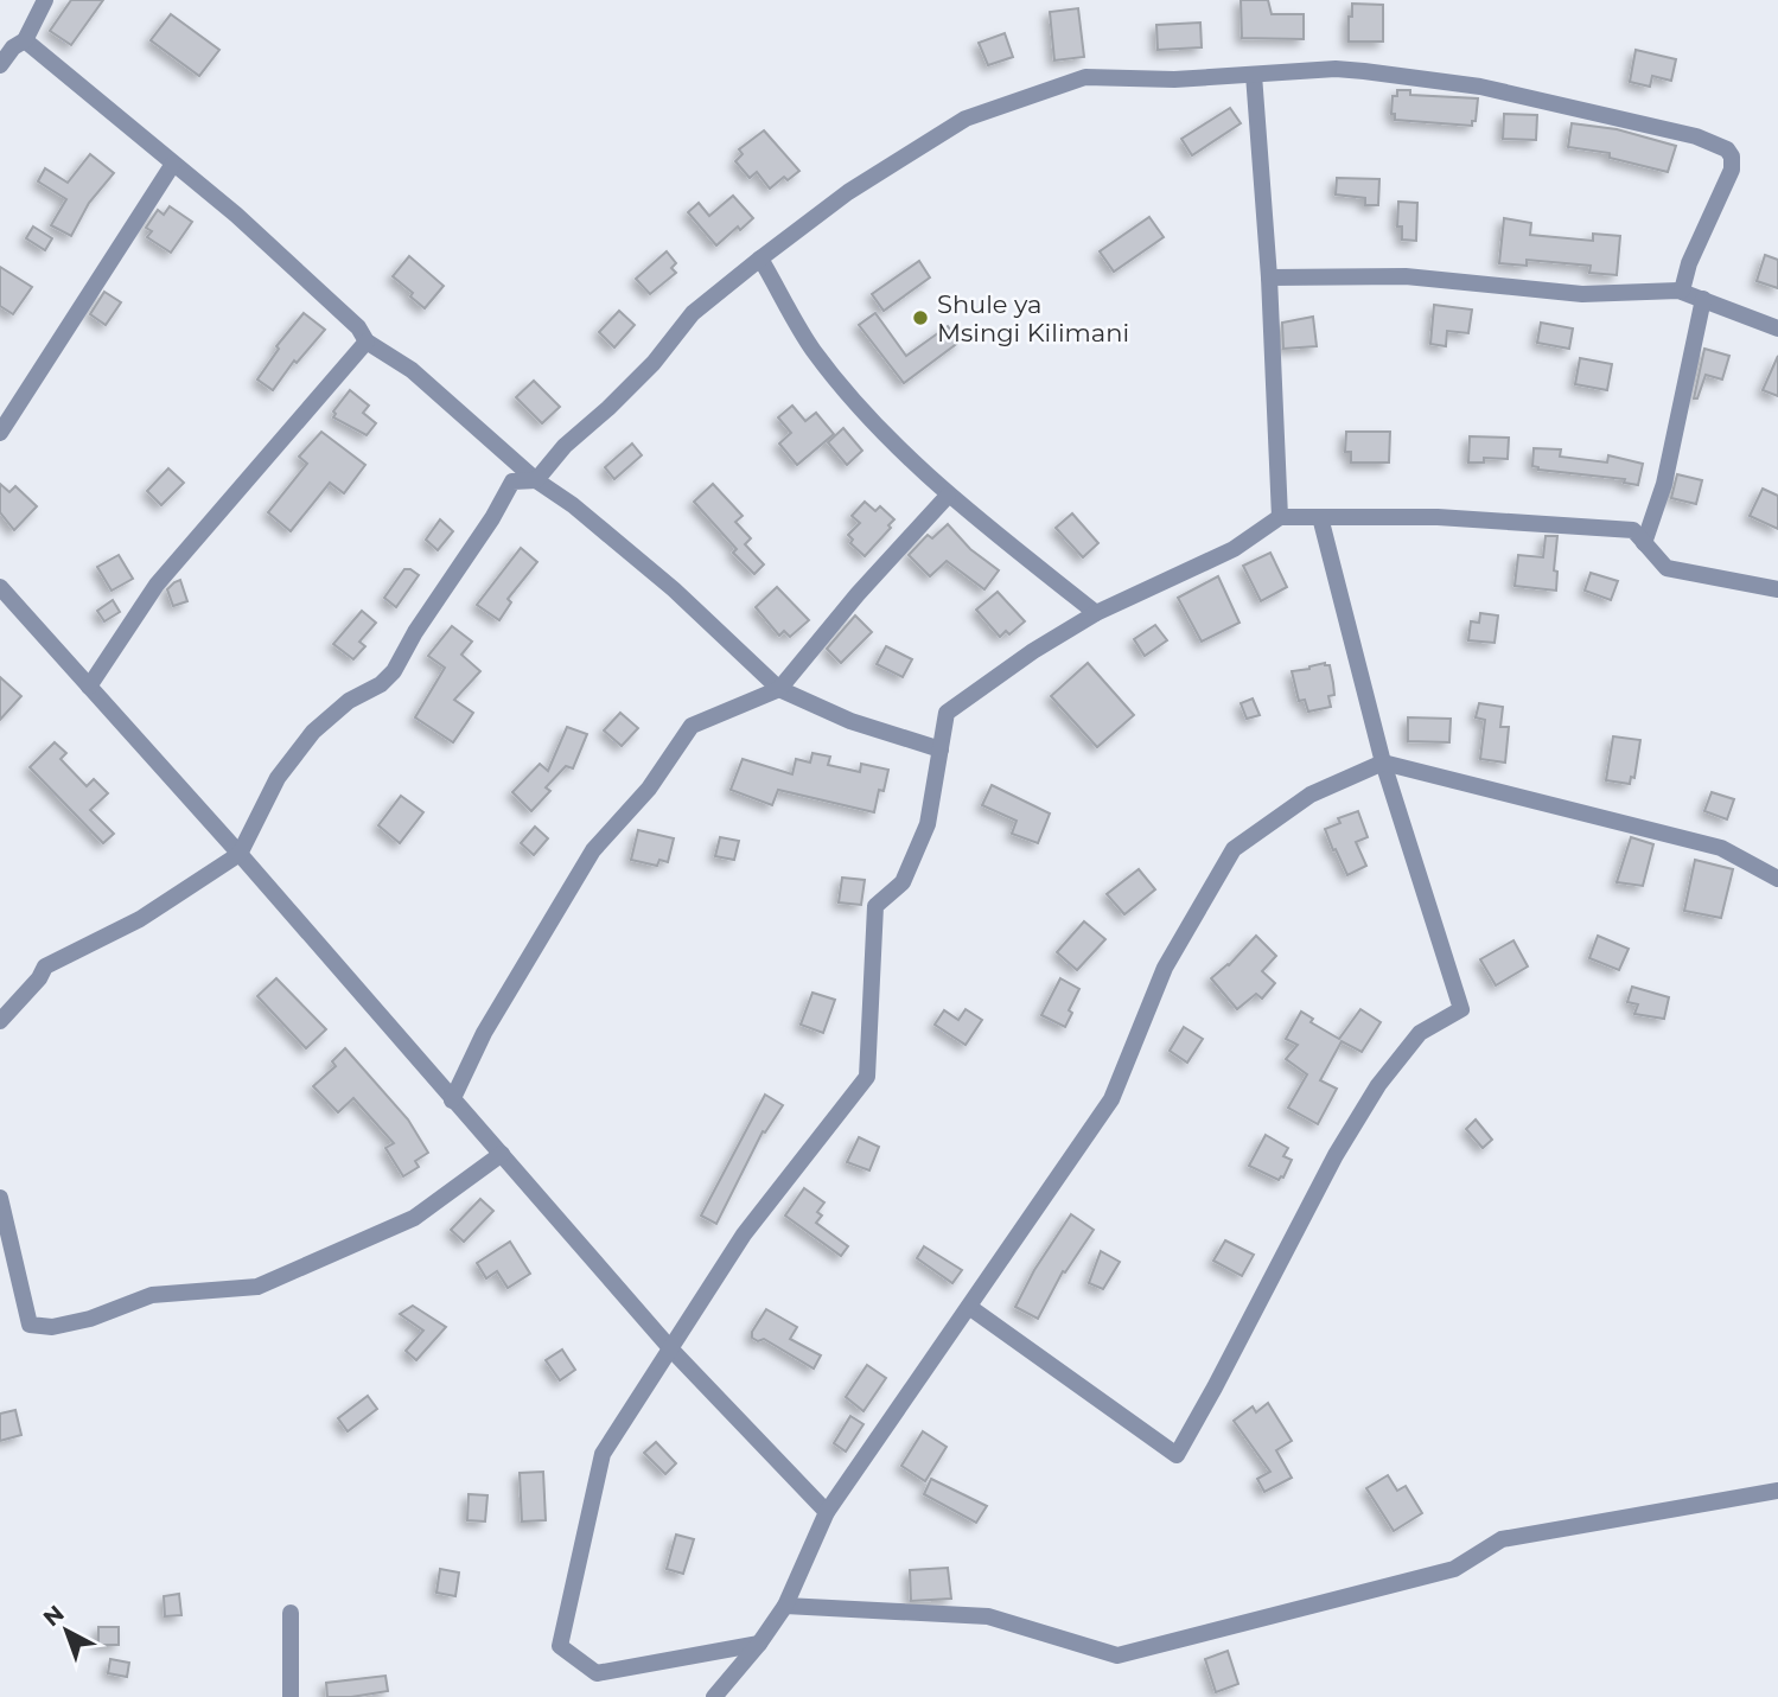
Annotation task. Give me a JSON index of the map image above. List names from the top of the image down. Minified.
{"places":["Shule ya Msingi Kilimani"],"north":"top left"}
